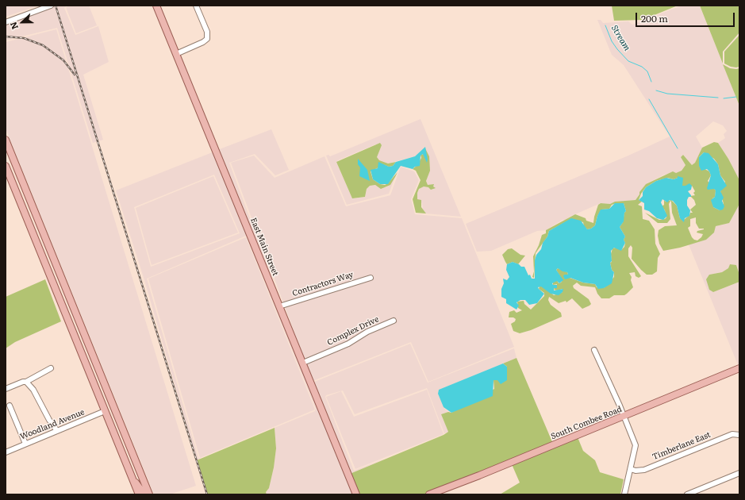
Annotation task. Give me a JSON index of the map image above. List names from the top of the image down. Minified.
{"streets":{"main road":["East Main Street","South Combee Road"],"street":["Contractors Way","Complex Drive","Woodland Avenue","Timberlane East"]},"crossings":[["East Main Street","Contractors Way"],["East Main Street","Complex Drive"]],"water":["Stream"],"scale_bar":"200 m","north":"left"}
